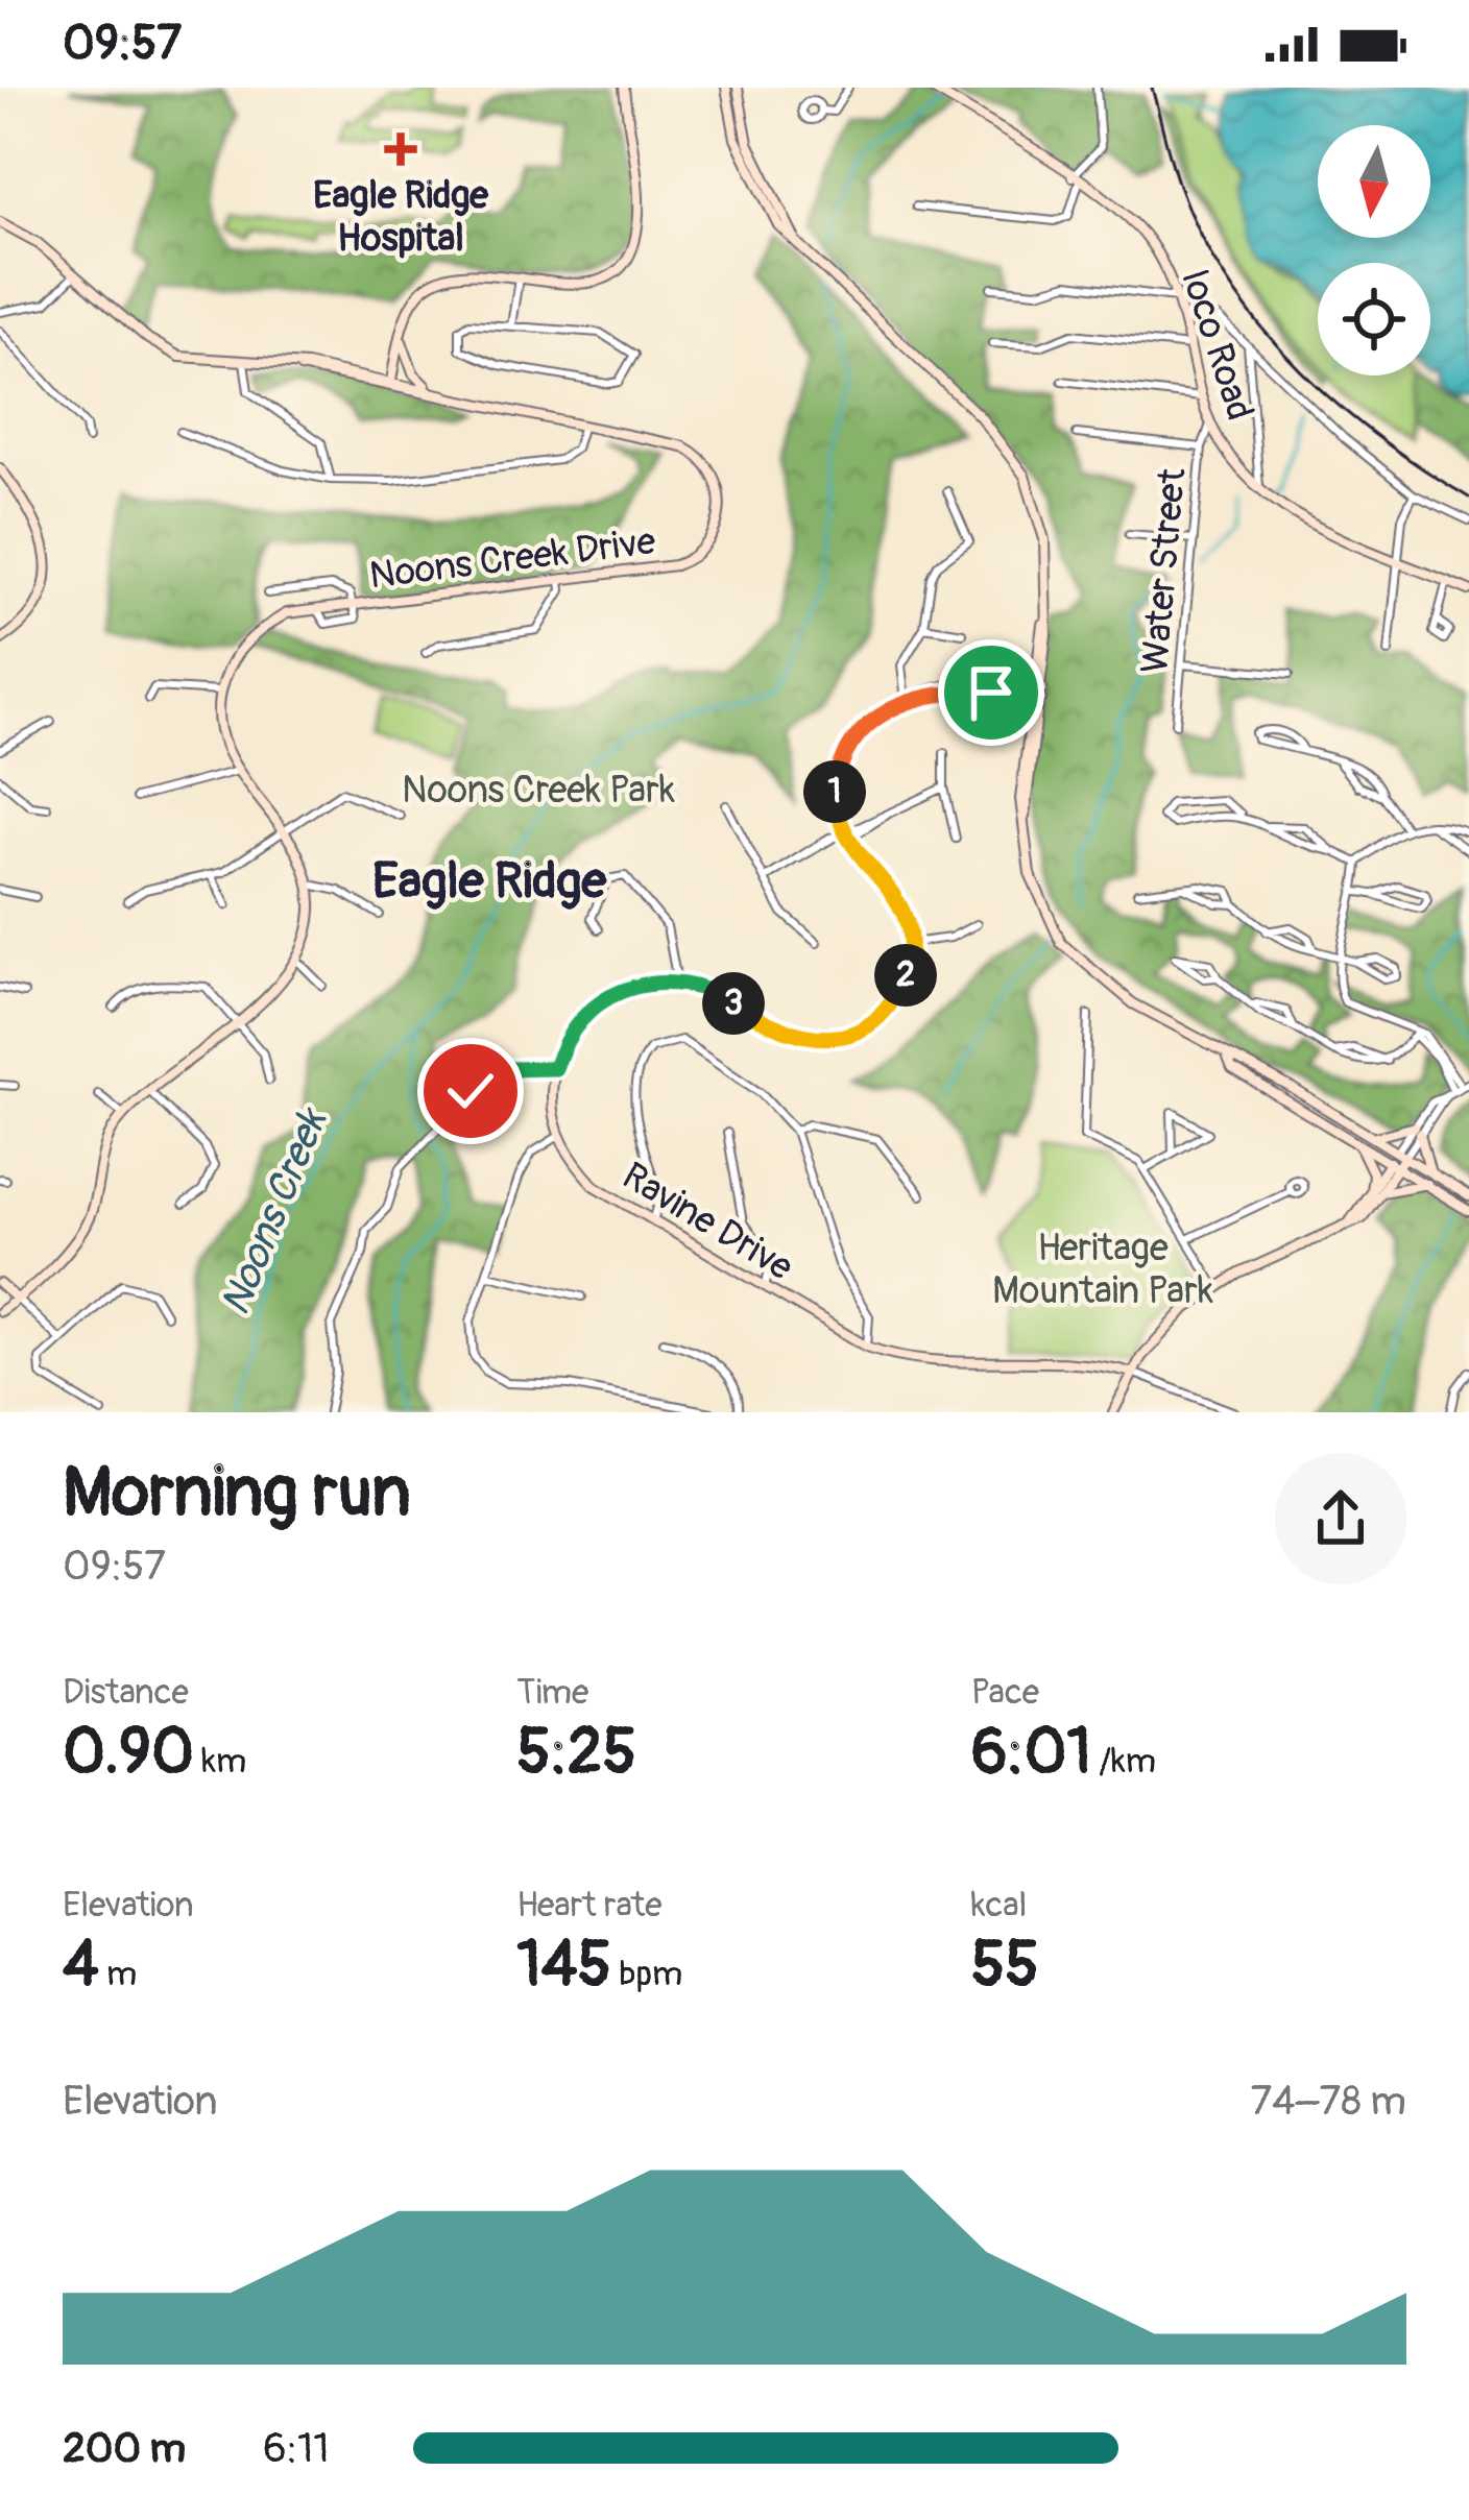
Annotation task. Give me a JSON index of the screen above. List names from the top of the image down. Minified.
{"streets":{"street":["Ioco Road","Noons Creek Drive","Water Street","Ravine Drive"]},"crossings":[["Ioco Road","Water Street"]],"districts":["Eagle Ridge"],"water":["Noons Creek"],"parks":["Noons Creek Park","Heritage Mountain Park"],"places":{"health":["Eagle Ridge Hospital"]},"north":"bottom","page":{"status":"09:57","pins":["1","2","3"],"heading":["Morning run","09:57"],"stats":[["Distance","0.90 km"],["Time","5:25"],["Pace","6:01 /km"],["Elevation","4 m"],["Heart rate","145 bpm"],["kcal","55"]],"chart":["Elevation","74–78 m"],"list":[{"name":"200 m","note":"6:11"}]}}
